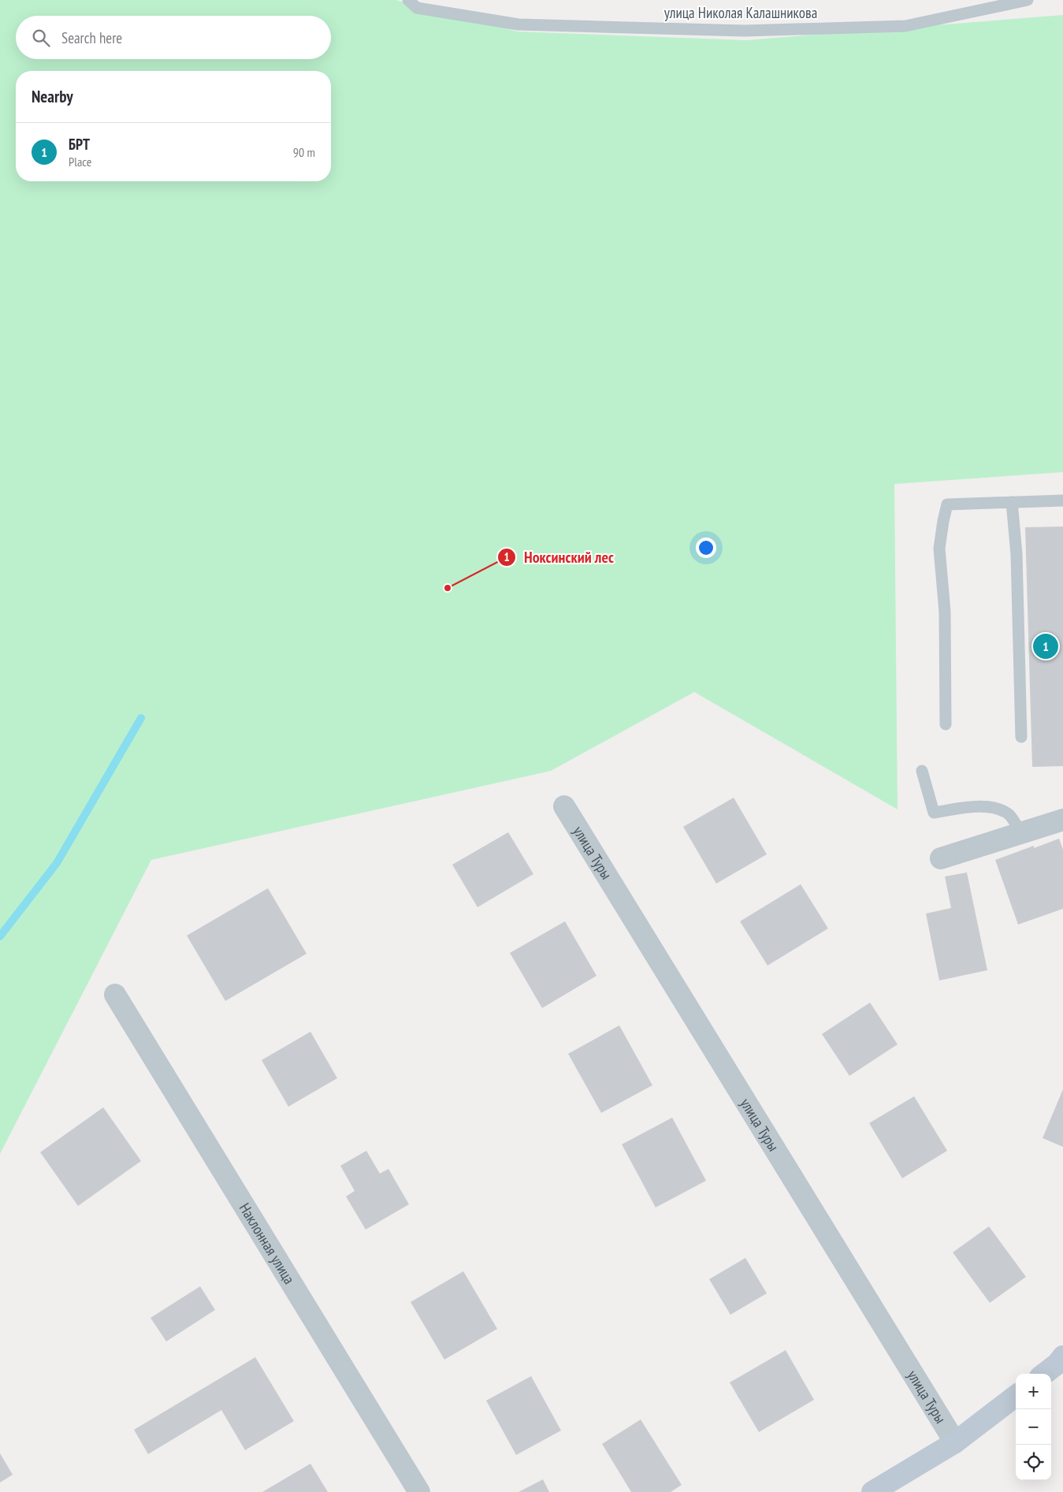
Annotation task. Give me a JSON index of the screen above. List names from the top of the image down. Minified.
{"streets":{"street":["улица Туры","Наклонная улица"],"lane":["улица Николая Калашникова"]},"places":["Ноксинский лес"],"page":{"search":"Search here","heading":"Nearby","list":[{"mark":"1","name":"БРТ","note":"Place","value":"90 m"}],"pins":"1","map_buttons":["+","−"]}}
